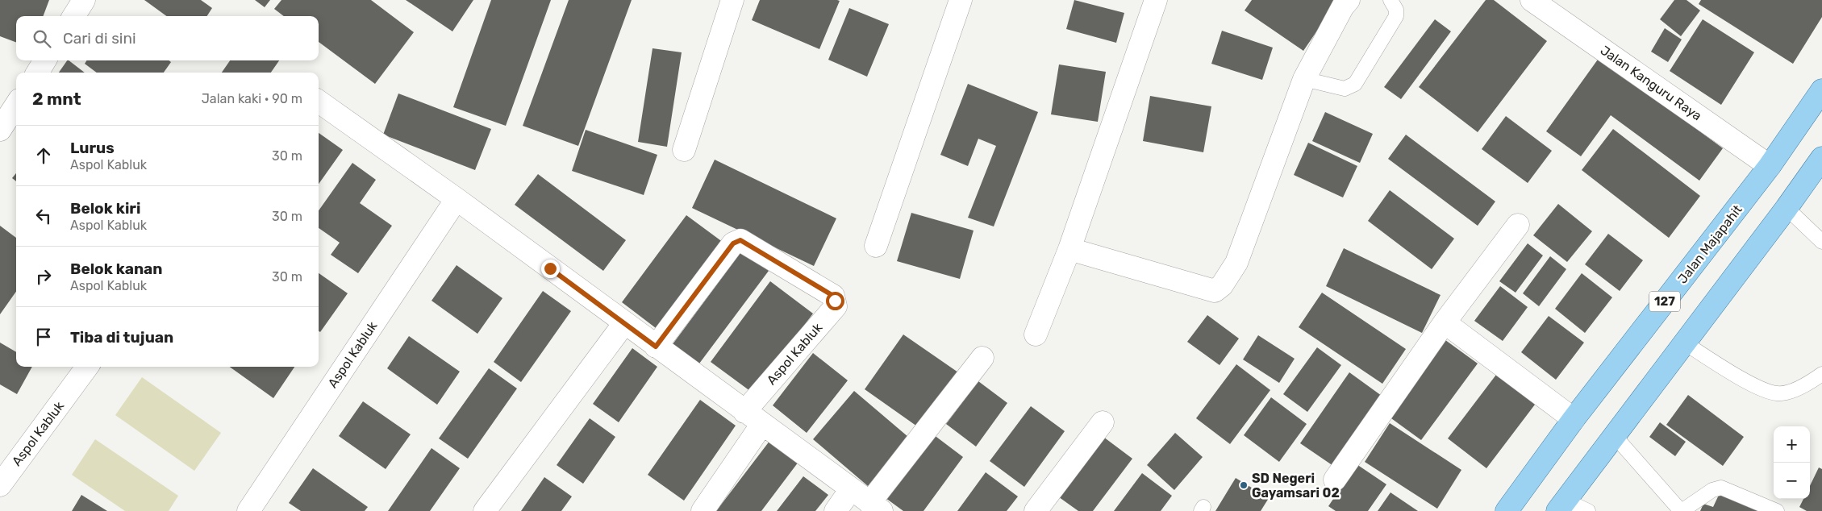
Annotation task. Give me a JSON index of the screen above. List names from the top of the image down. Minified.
{"streets":{"main road":["Jalan Majapahit","127"],"street":["Jalan Kanguru Raya","Aspol Kabluk"]},"crossings":[["Jalan Kanguru Raya","Jalan Majapahit"]],"places":["SD Negeri Gayamsari 02"],"page":{"search":"Cari di sini","heading":["2 mnt","Jalan kaki · 90 m"],"list":[["Lurus","Aspol Kabluk","30 m"],["Belok kiri","Aspol Kabluk","30 m"],["Belok kanan","Aspol Kabluk","30 m"],"Tiba di tujuan"],"map_buttons":["+","−"]}}
